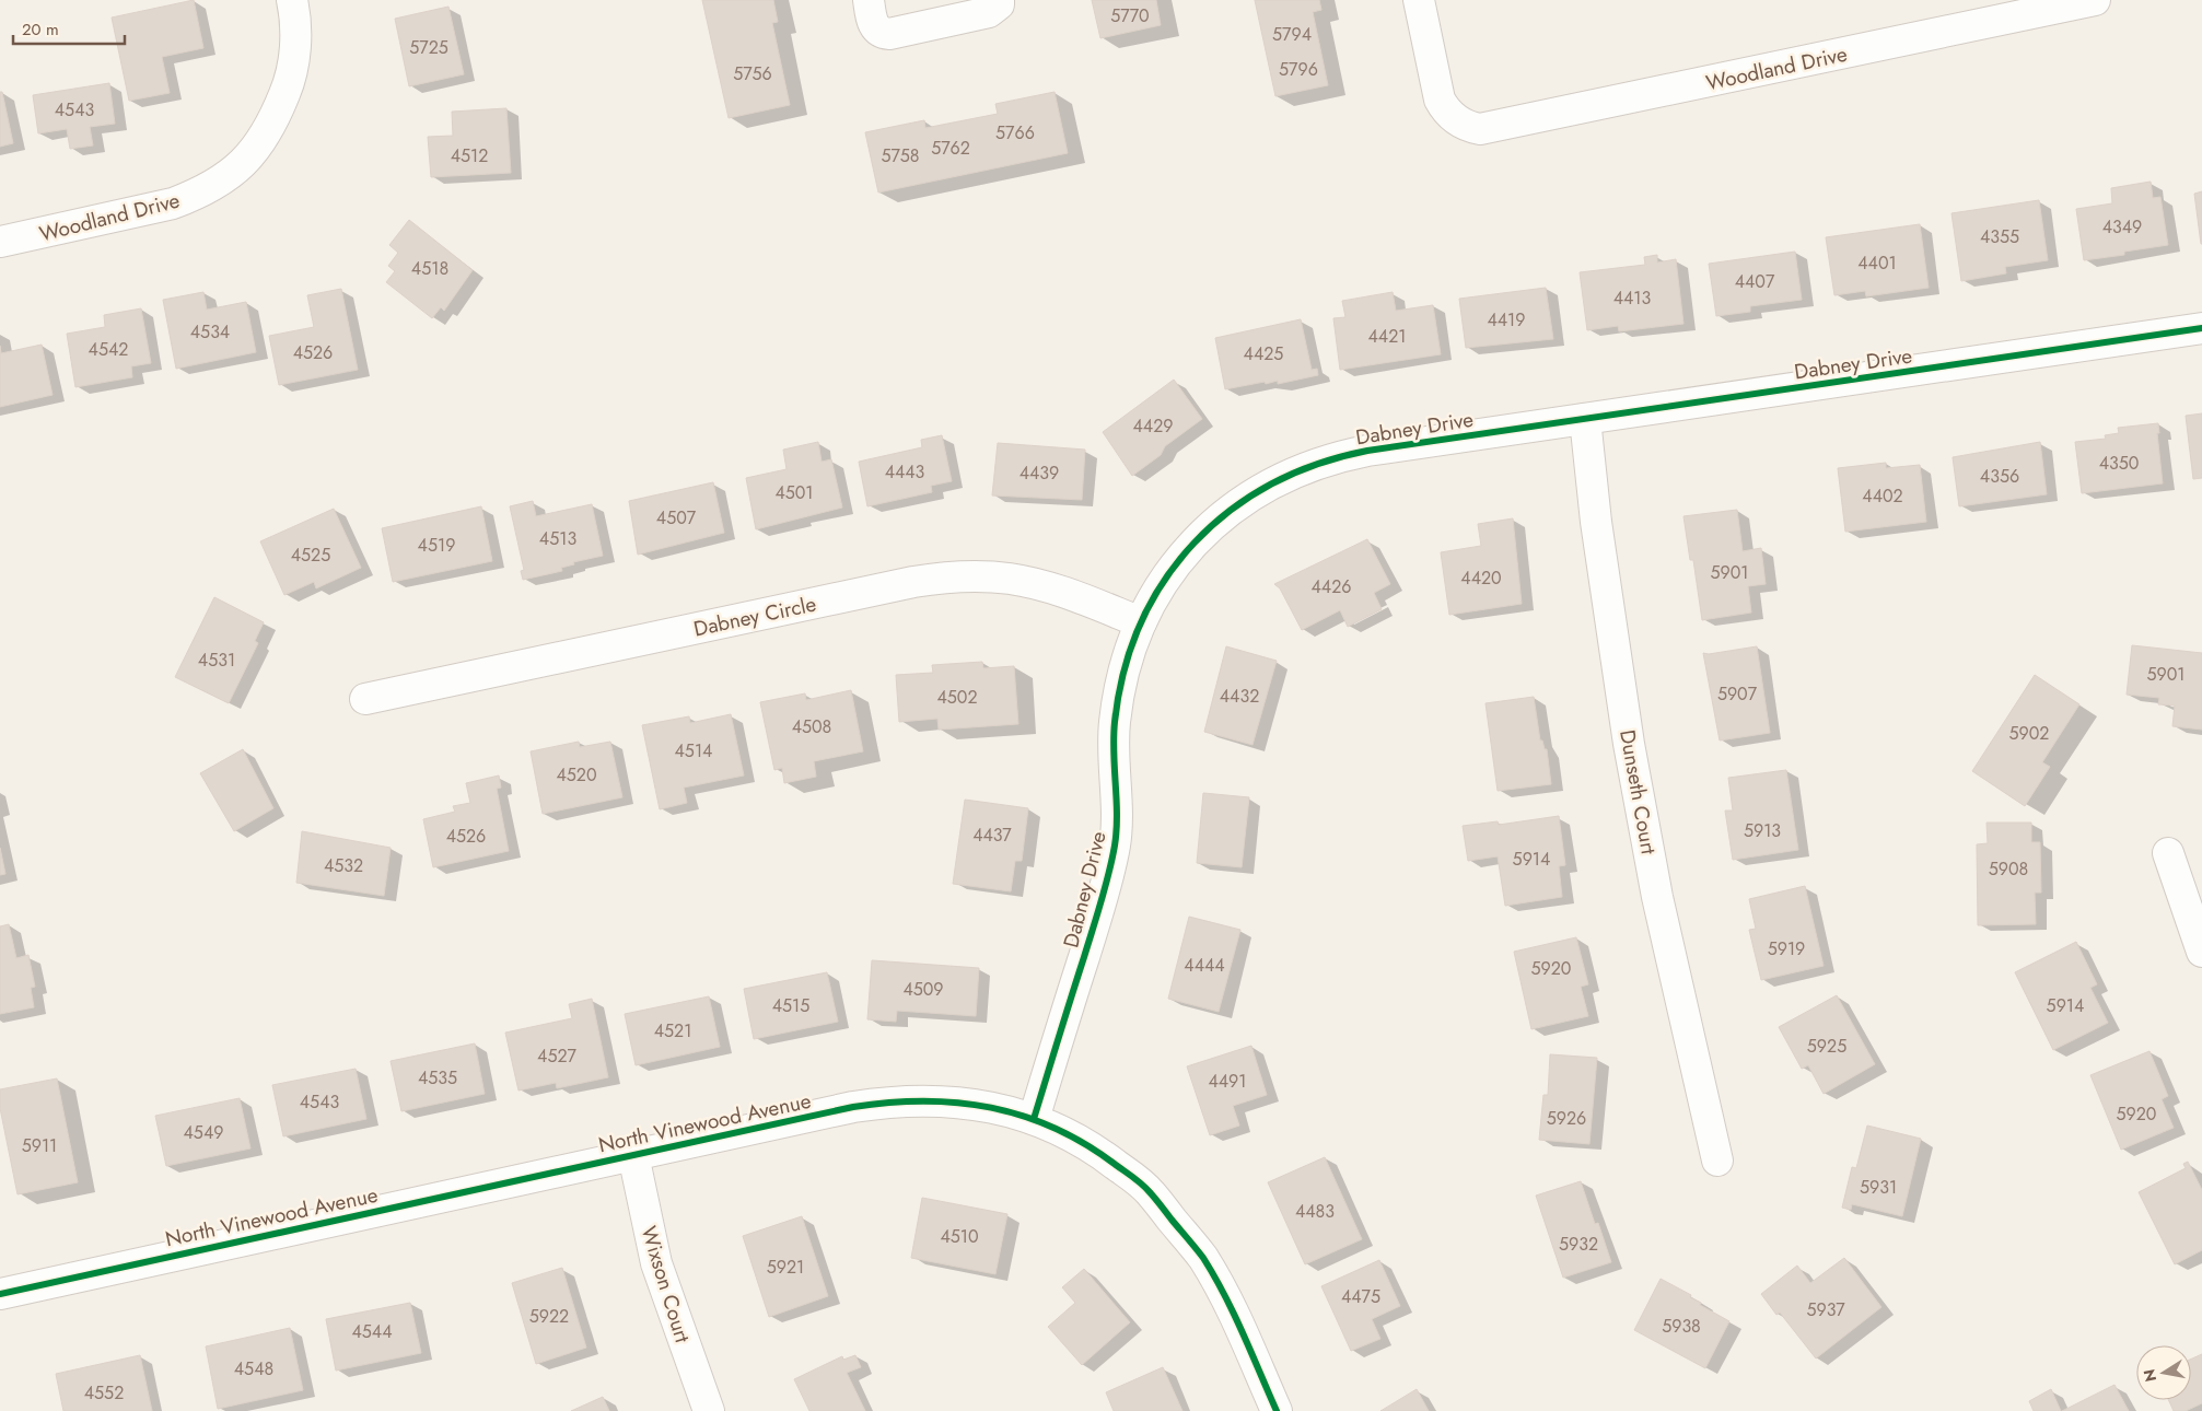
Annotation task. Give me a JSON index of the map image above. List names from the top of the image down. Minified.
{"streets":{"street":["Woodland Drive","Dabney Drive","Dabney Circle","Dunseth Court","North Vinewood Avenue","Wixson Court"]},"crossings":[["Dabney Drive","Dabney Circle"],["Dabney Drive","Dunseth Court"],["Dabney Drive","North Vinewood Avenue"],["North Vinewood Avenue","Wixson Court"]],"house_numbers":["5770","5794","5725","5796","5756","4543","5766","5762","4512","5758","4349","4355","4401","4518","4407","4413","4419","4534","4421","4542","4526","4425","4429","4350","4443","4439","4356","4501","4402","4507","4513","4519","4525","5901","4420","4426","4531","5901","5907","4432","4502","4508","5902","4514","4520","5913","4437","4526","5914","4532","5908","5919","4444","5920","4509","4515","5914","4521","5925","4527","4535","4491","4543","5920","5926","4549","5911","5931","4483","4510","5932","5921","4475","5937","5922","5938","4544","4548","4552"],"scale_bar":"20 m","north":"left"}
